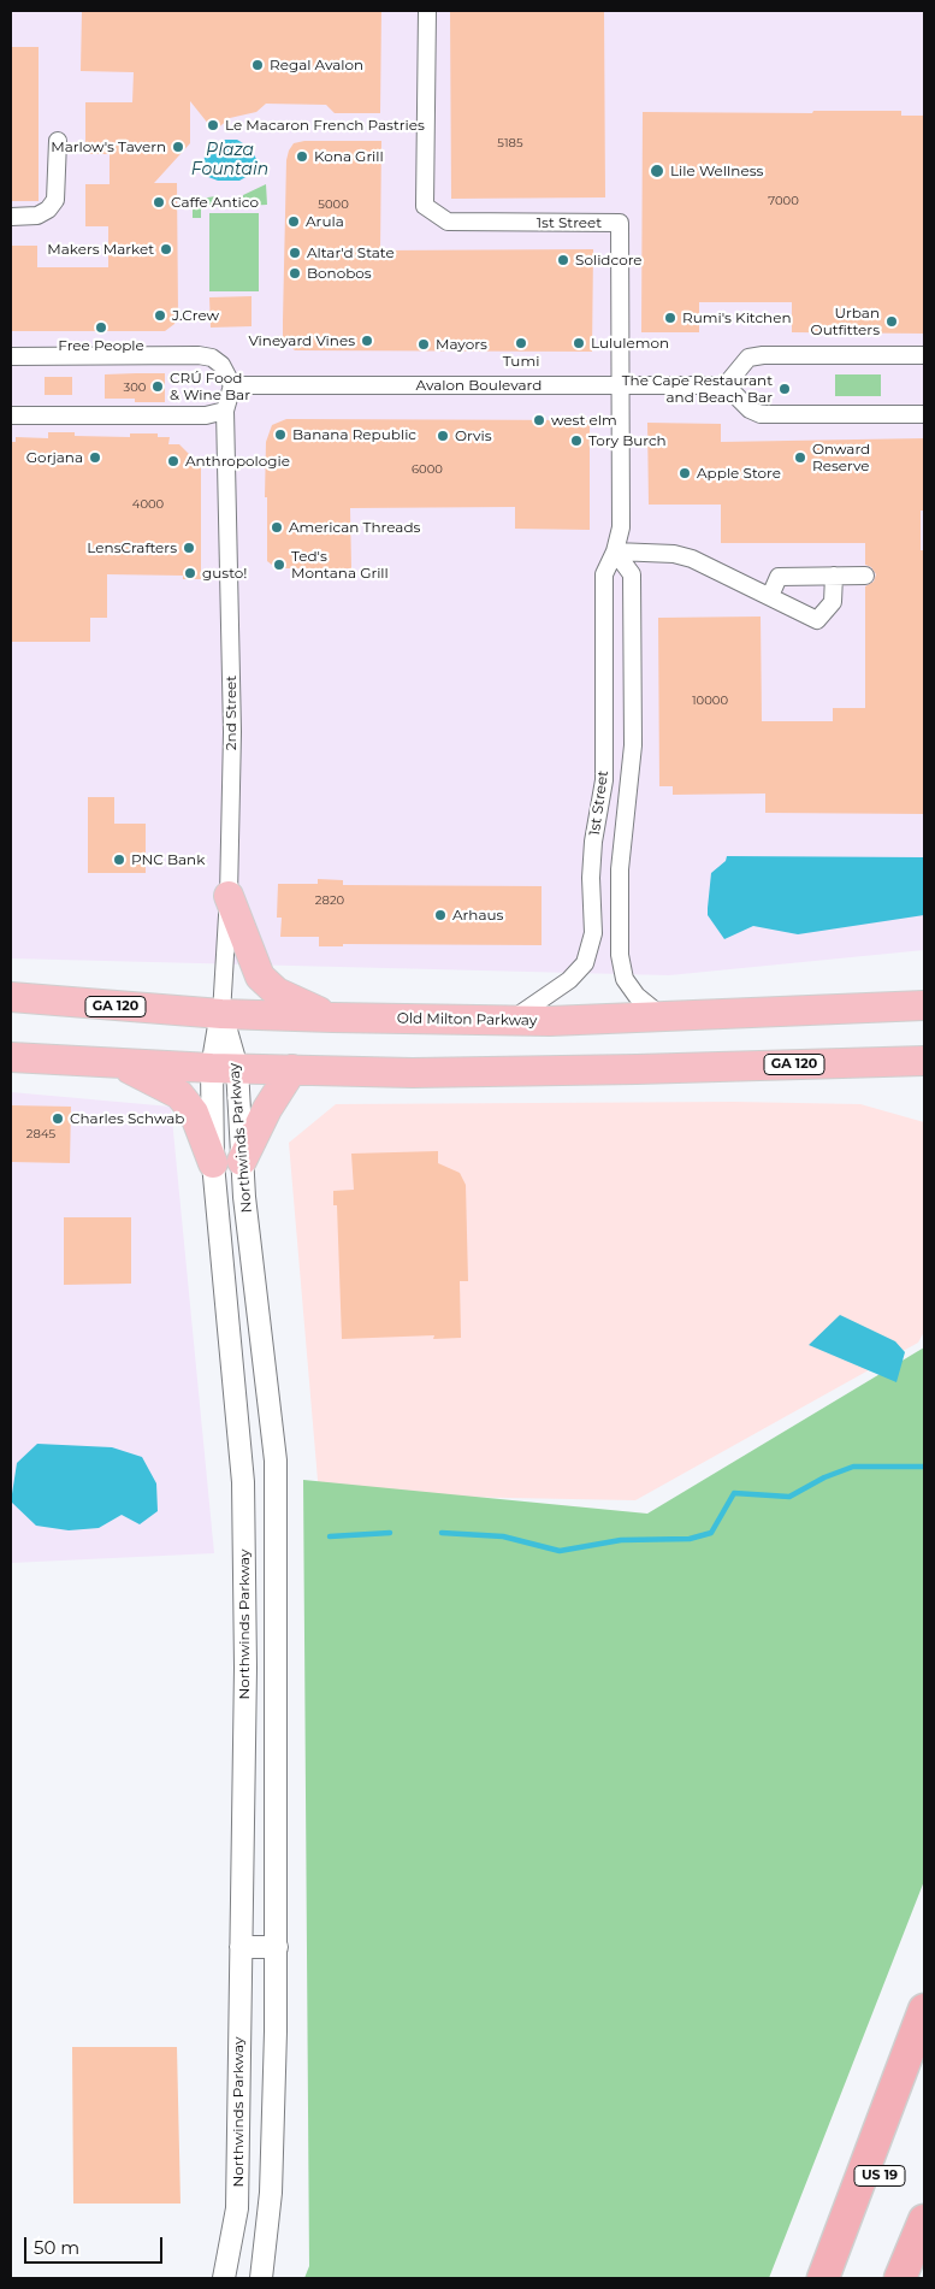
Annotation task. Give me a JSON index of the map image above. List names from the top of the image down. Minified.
{"streets":{"highway":["GA 120","Old Milton Parkway","US 19"],"street":["1st Street","Avalon Boulevard","2nd Street","Northwinds Parkway"]},"crossings":[["1st Street","Avalon Boulevard"],["1st Street","Old Milton Parkway"],["2nd Street","Old Milton Parkway"],["2nd Street","Northwinds Parkway"],["GA 120","Northwinds Parkway"],["Old Milton Parkway","Northwinds Parkway"]],"water":["Plaza Fountain"],"places":["Regal Avalon","Le Macaron French Pastries","Marlow's Tavern","Kona Grill","Lile Wellness","Caffe Antico","Arula","Makers Market","Altar'd State","Solidcore","Bonobos","J.Crew","Rumi's Kitchen","Urban Outfitters","Free People","Vineyard Vines","Tumi","Lululemon","Mayors","CRÚ Food & Wine Bar","The Cape Restaurant and Beach Bar","west elm","Banana Republic","Orvis","Tory Burch","Gorjana","Onward Reserve","Anthropologie","Apple Store","American Threads","LensCrafters","Ted's Montana Grill","gusto!","PNC Bank","Arhaus","Charles Schwab"],"house_numbers":["5185","7000","5000","300","6000","4000","10000","2820","2845"],"scale_bar":"50 m"}
